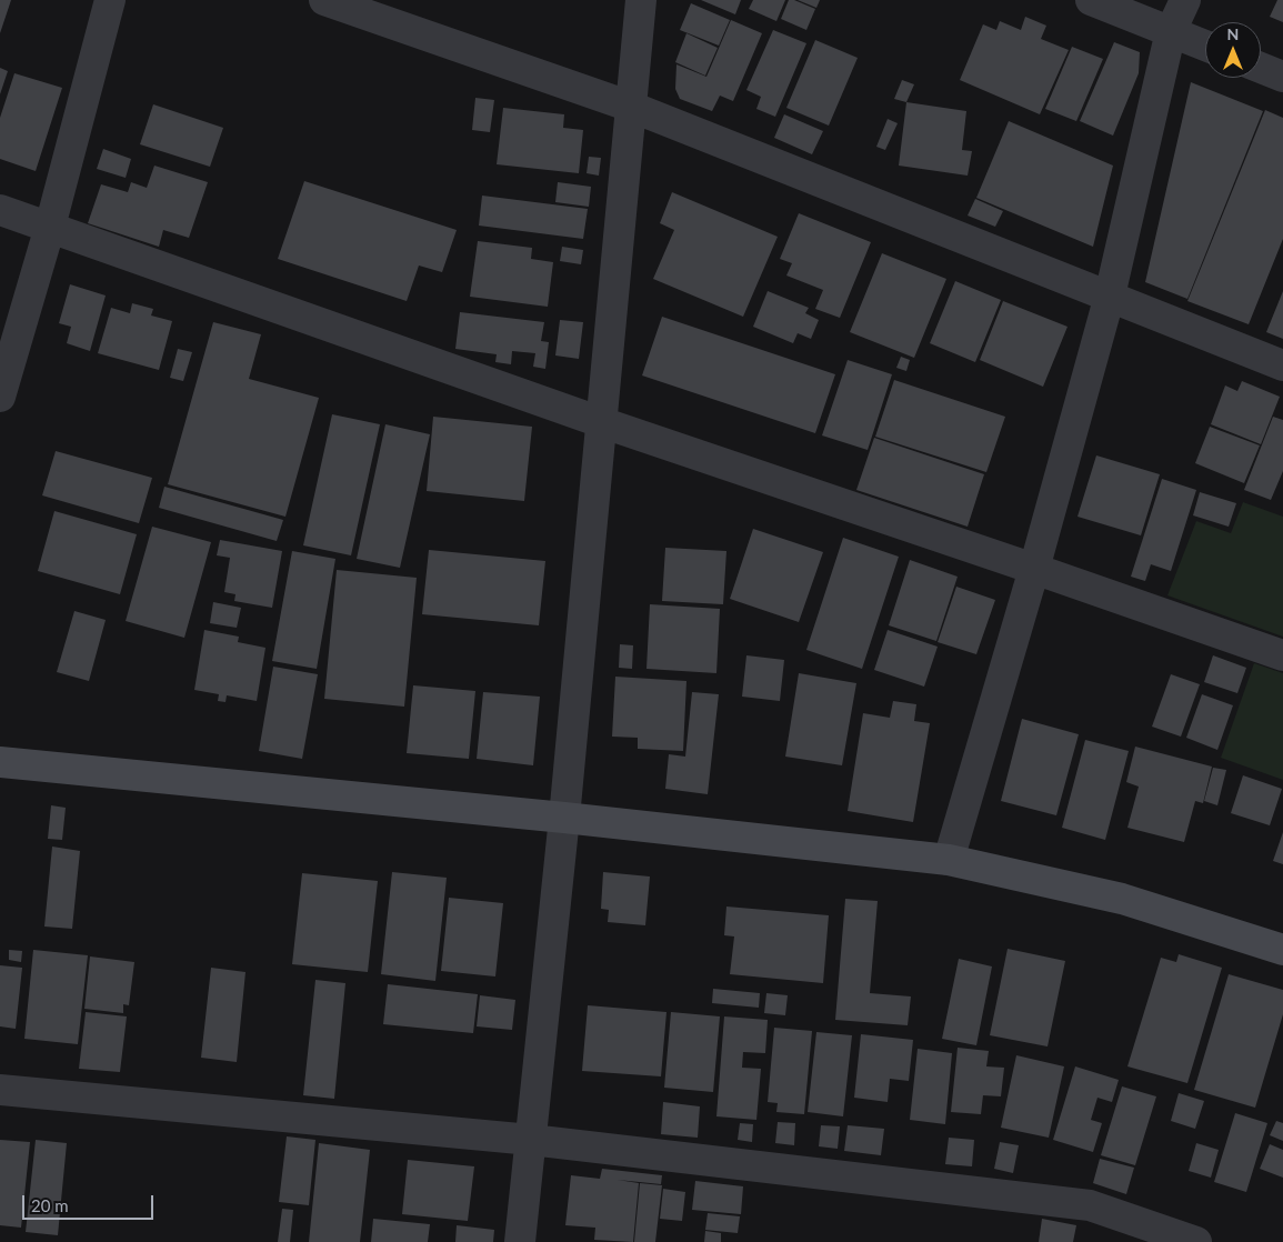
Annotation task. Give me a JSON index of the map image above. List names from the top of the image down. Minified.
{"scale_bar":"20 m","north":"top"}
